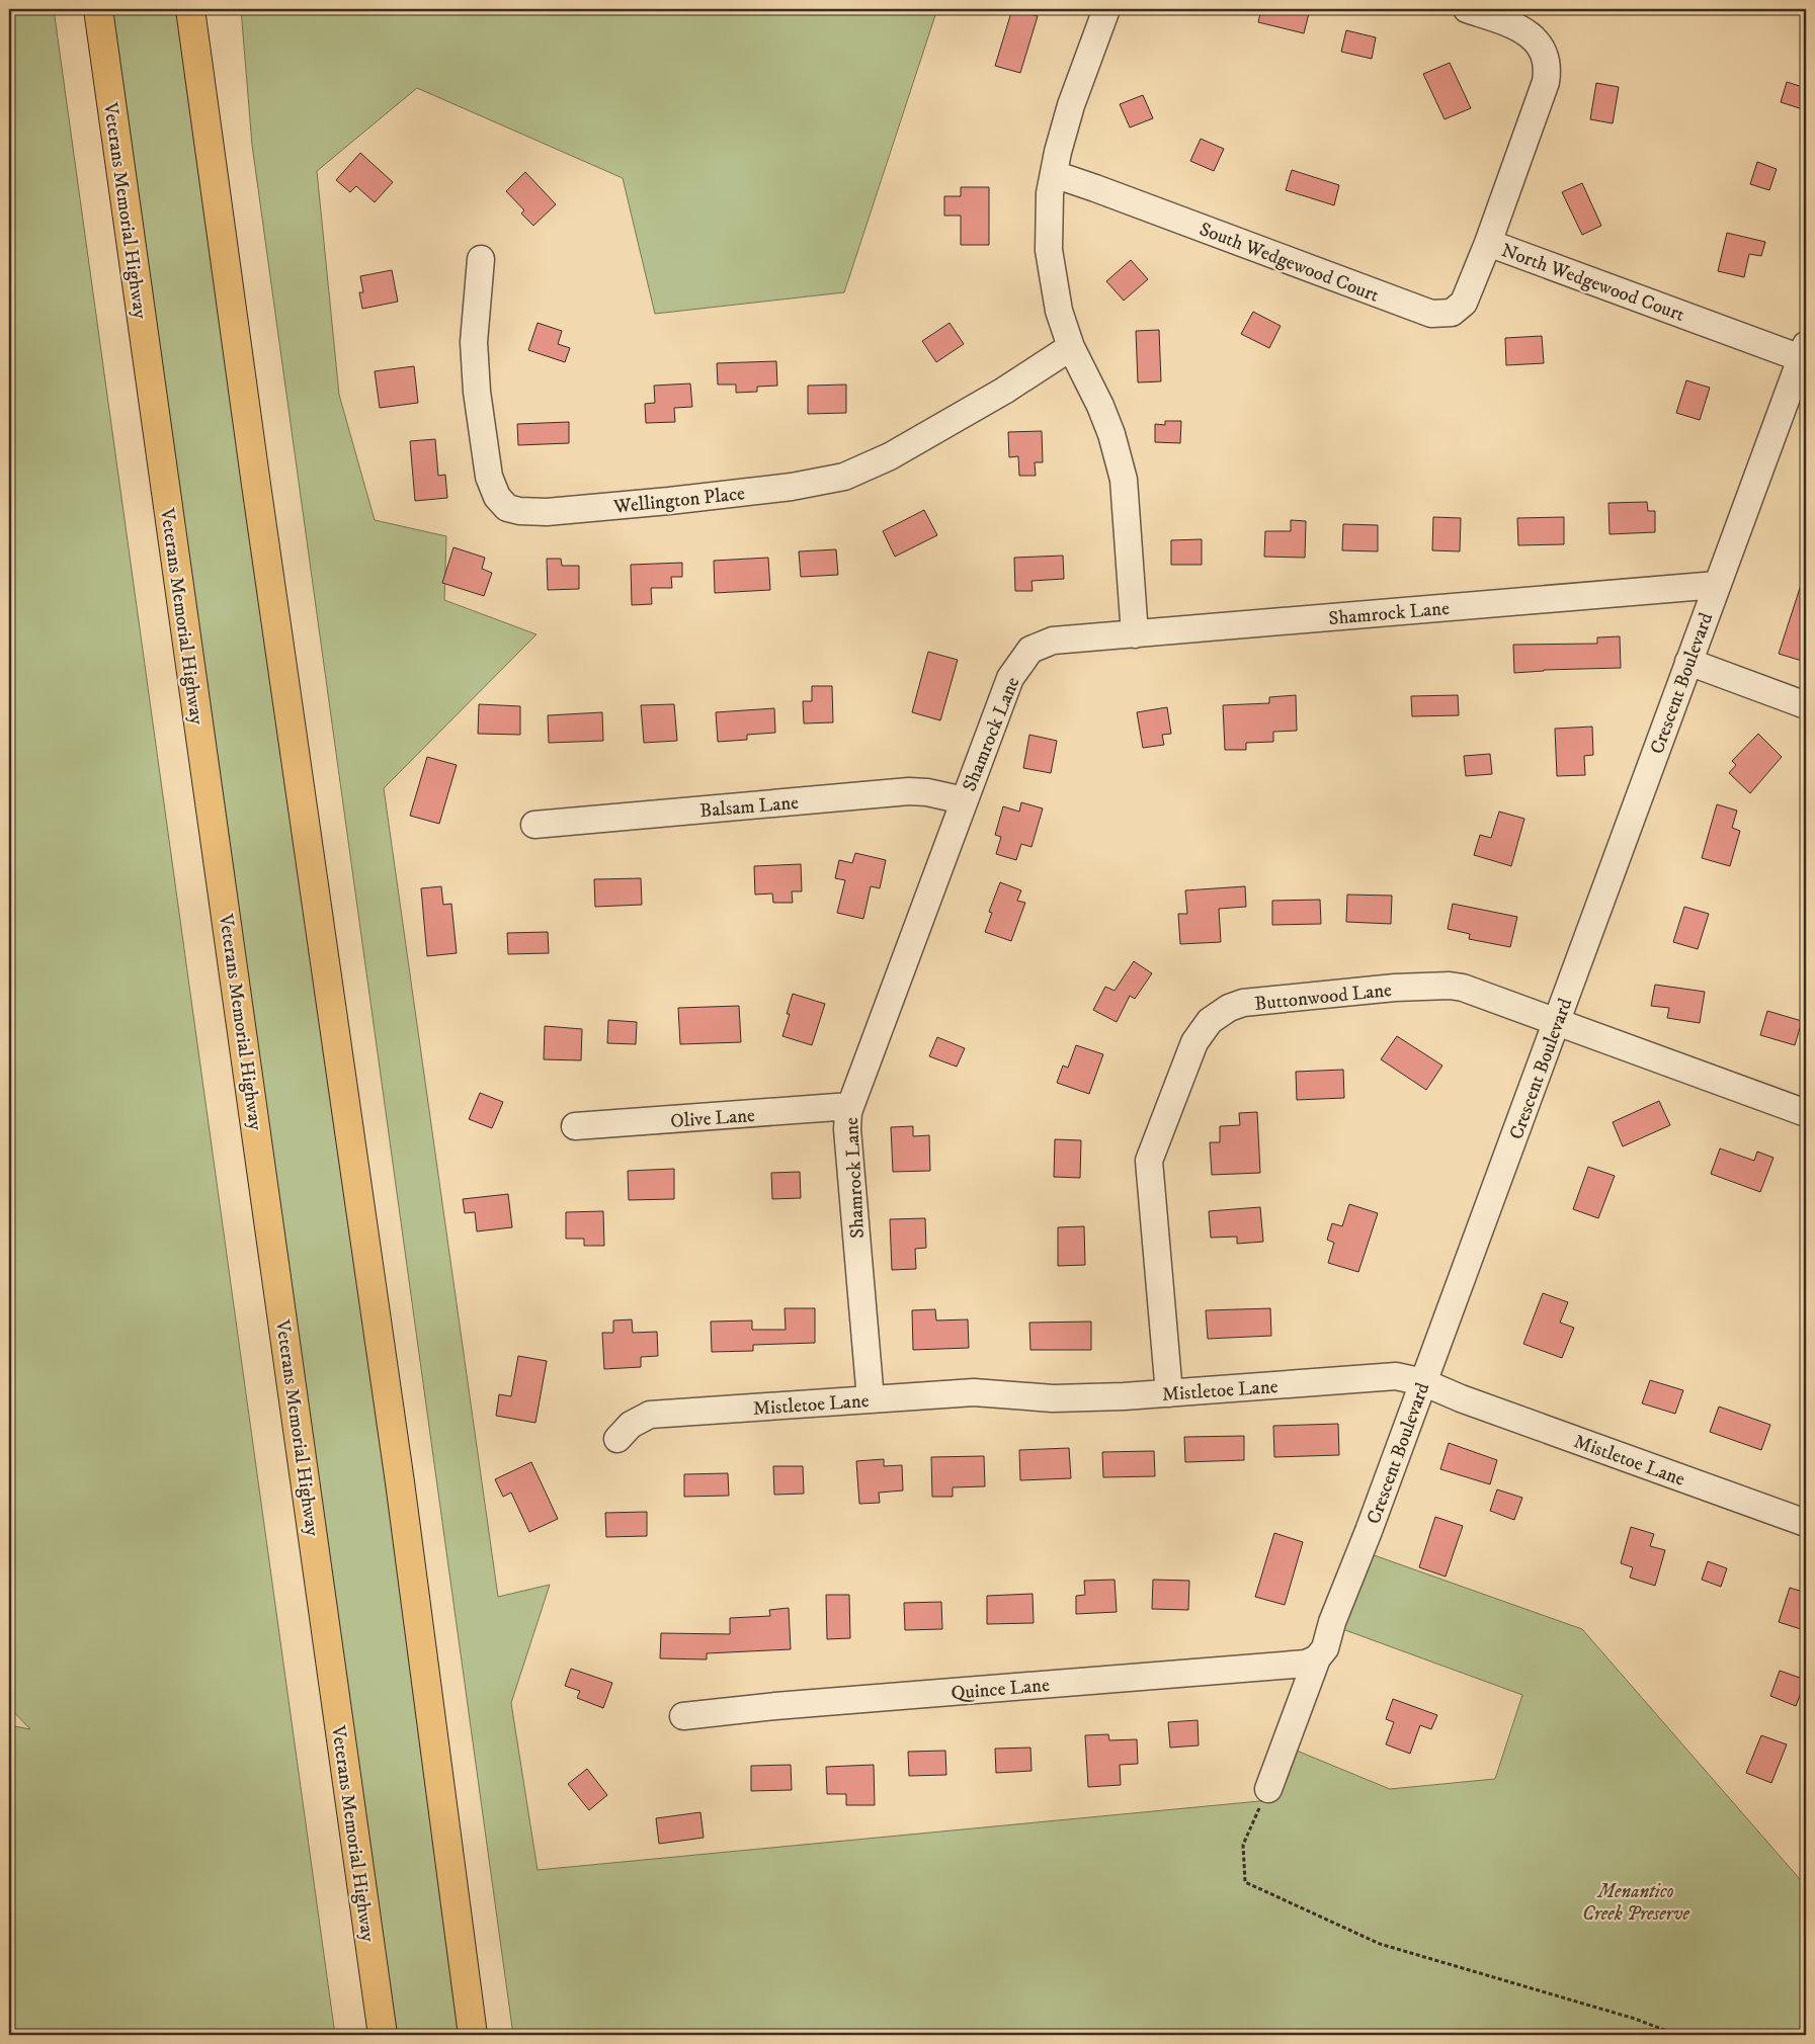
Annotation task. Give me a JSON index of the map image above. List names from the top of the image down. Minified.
{"streets":{"highway":["Veterans Memorial Highway"],"street":["South Wedgewood Court","North Wedgewood Court","Wellington Place","Shamrock Lane","Crescent Boulevard","Balsam Lane","Buttonwood Lane","Olive Lane","Mistletoe Lane","Quince Lane"]},"crossings":[["South Wedgewood Court","North Wedgewood Court"],["North Wedgewood Court","Crescent Boulevard"],["Shamrock Lane","Crescent Boulevard"],["Shamrock Lane","Balsam Lane"],["Shamrock Lane","Olive Lane"],["Shamrock Lane","Mistletoe Lane"],["Crescent Boulevard","Buttonwood Lane"],["Crescent Boulevard","Mistletoe Lane"],["Crescent Boulevard","Quince Lane"],["Buttonwood Lane","Mistletoe Lane"]],"parks":["Menantico Creek Preserve"]}
